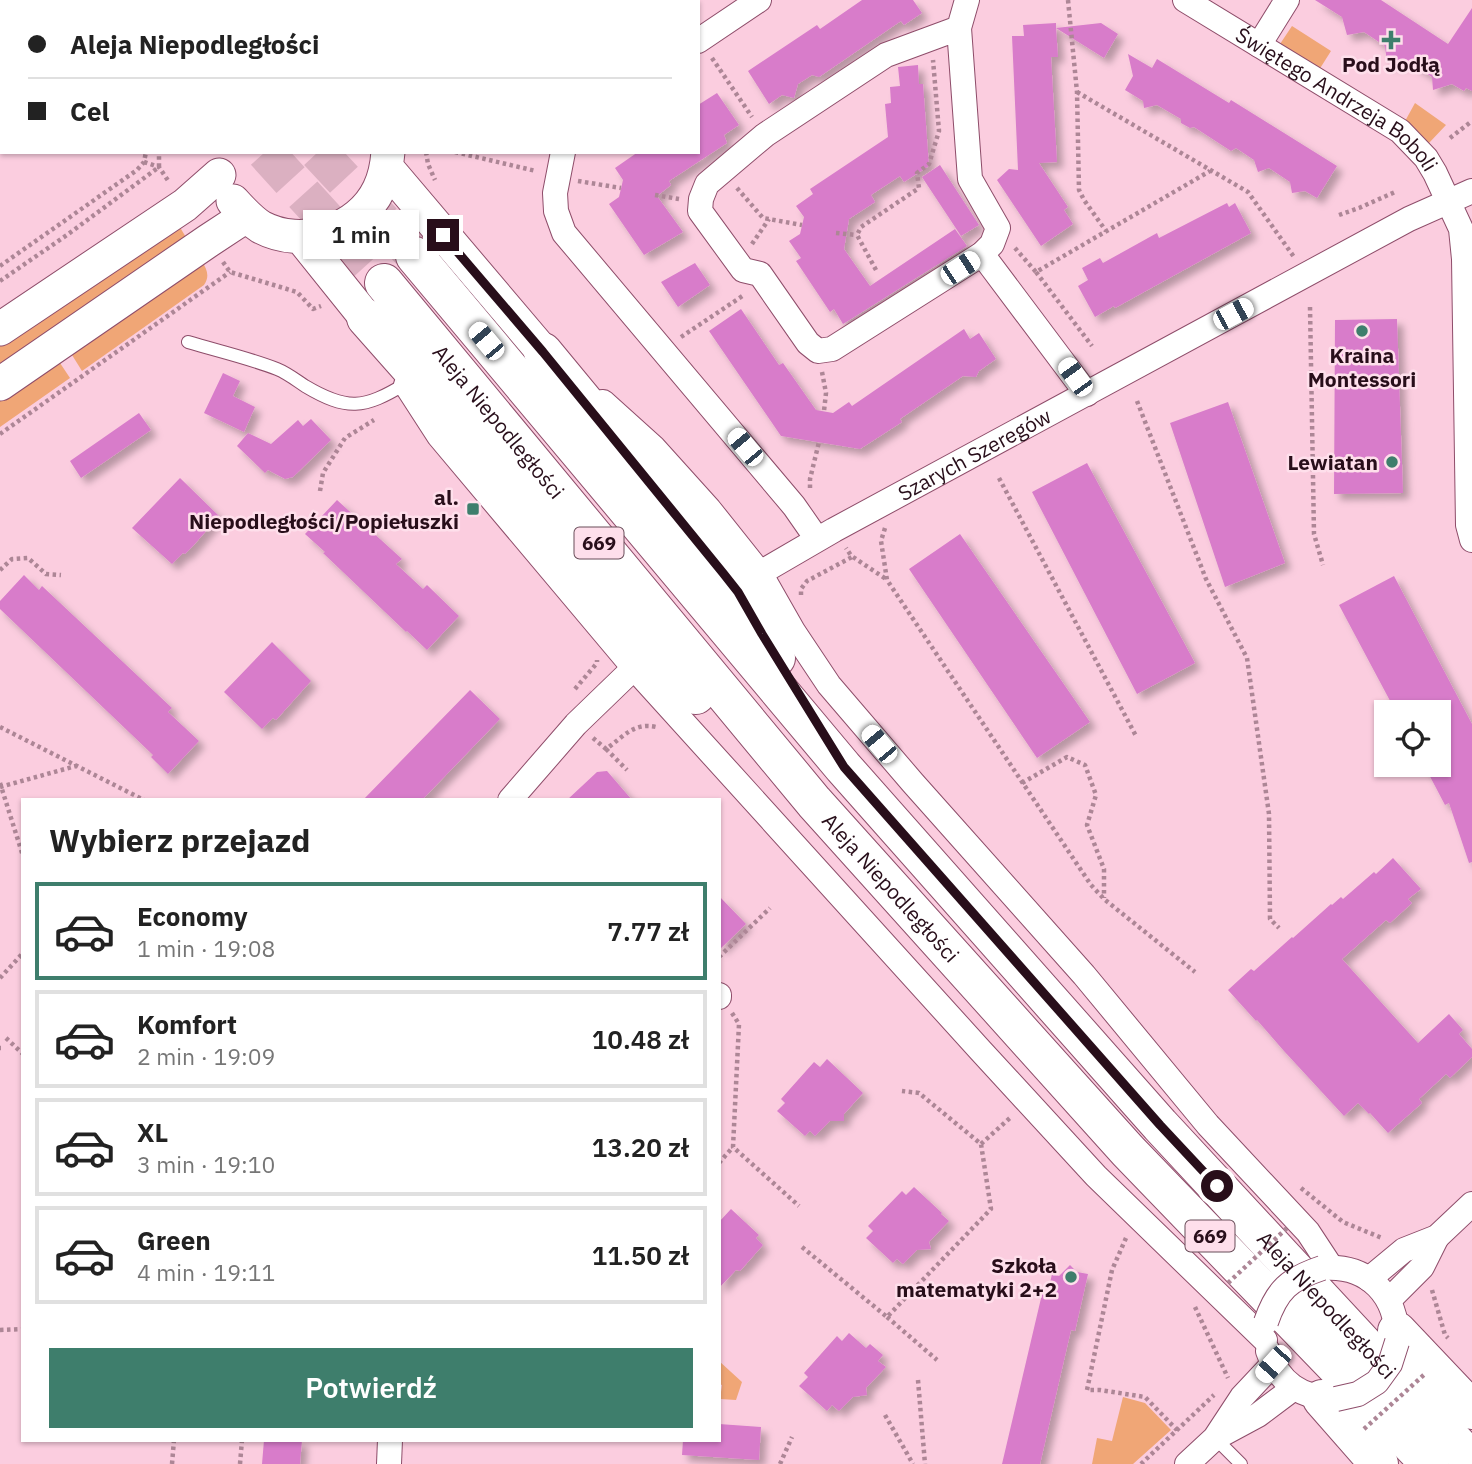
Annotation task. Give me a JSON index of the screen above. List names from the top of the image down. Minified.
{"streets":{"main road":["Aleja Niepodległości","669"],"street":["Świętego Andrzeja Boboli","Szarych Szeregów"]},"crossings":[["Świętego Andrzeja Boboli","Szarych Szeregów"]],"places":{"health":["Pod Jodłą"],"other":["Kraina Montessori","Lewiatan","Szkoła matematyki 2+2"],"transit":["al. Niepodległości/Popiełuszki"]},"page":{"banner":["Aleja Niepodległości","Cel"],"bubble":"1 min","heading":"Wybierz przejazd","list":[{"name":"Economy","note":"1 min · 19:08","value":"7.77 zł"},{"name":"Komfort","note":"2 min · 19:09","value":"10.48 zł"},{"name":"XL","note":"3 min · 19:10","value":"13.20 zł"},{"name":"Green","note":"4 min · 19:11","value":"11.50 zł"}],"buttons":"Potwierdź"}}
